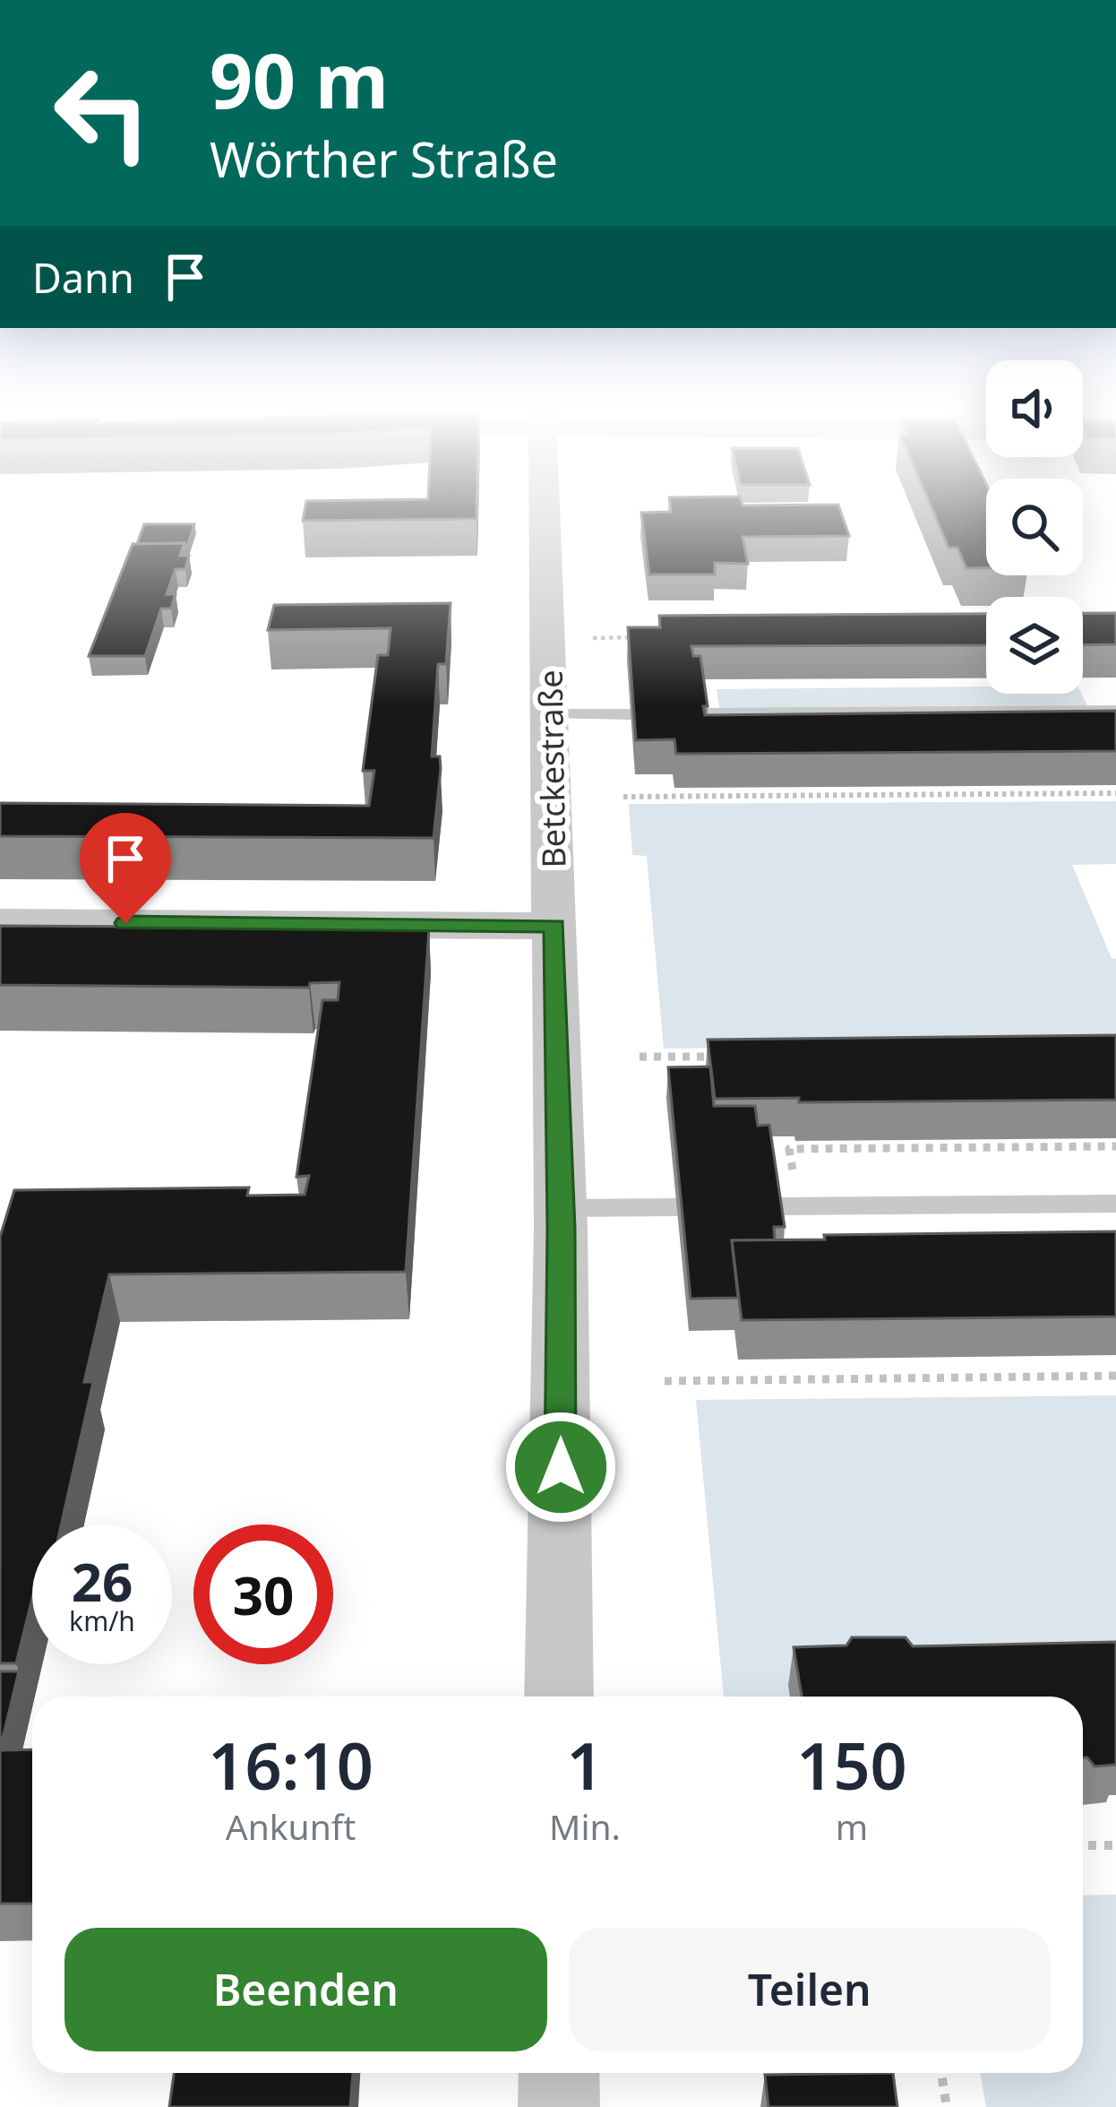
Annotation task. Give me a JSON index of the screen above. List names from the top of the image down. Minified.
{"streets":{"street":["Betckestraße"]},"page":{"turn":["90 m","Wörther Straße"],"then":"Dann","speed":"26 km/h","limit":"30","eta":["16:10","Ankunft","1","Min.","150","m"],"buttons":["Beenden","Teilen"]}}
